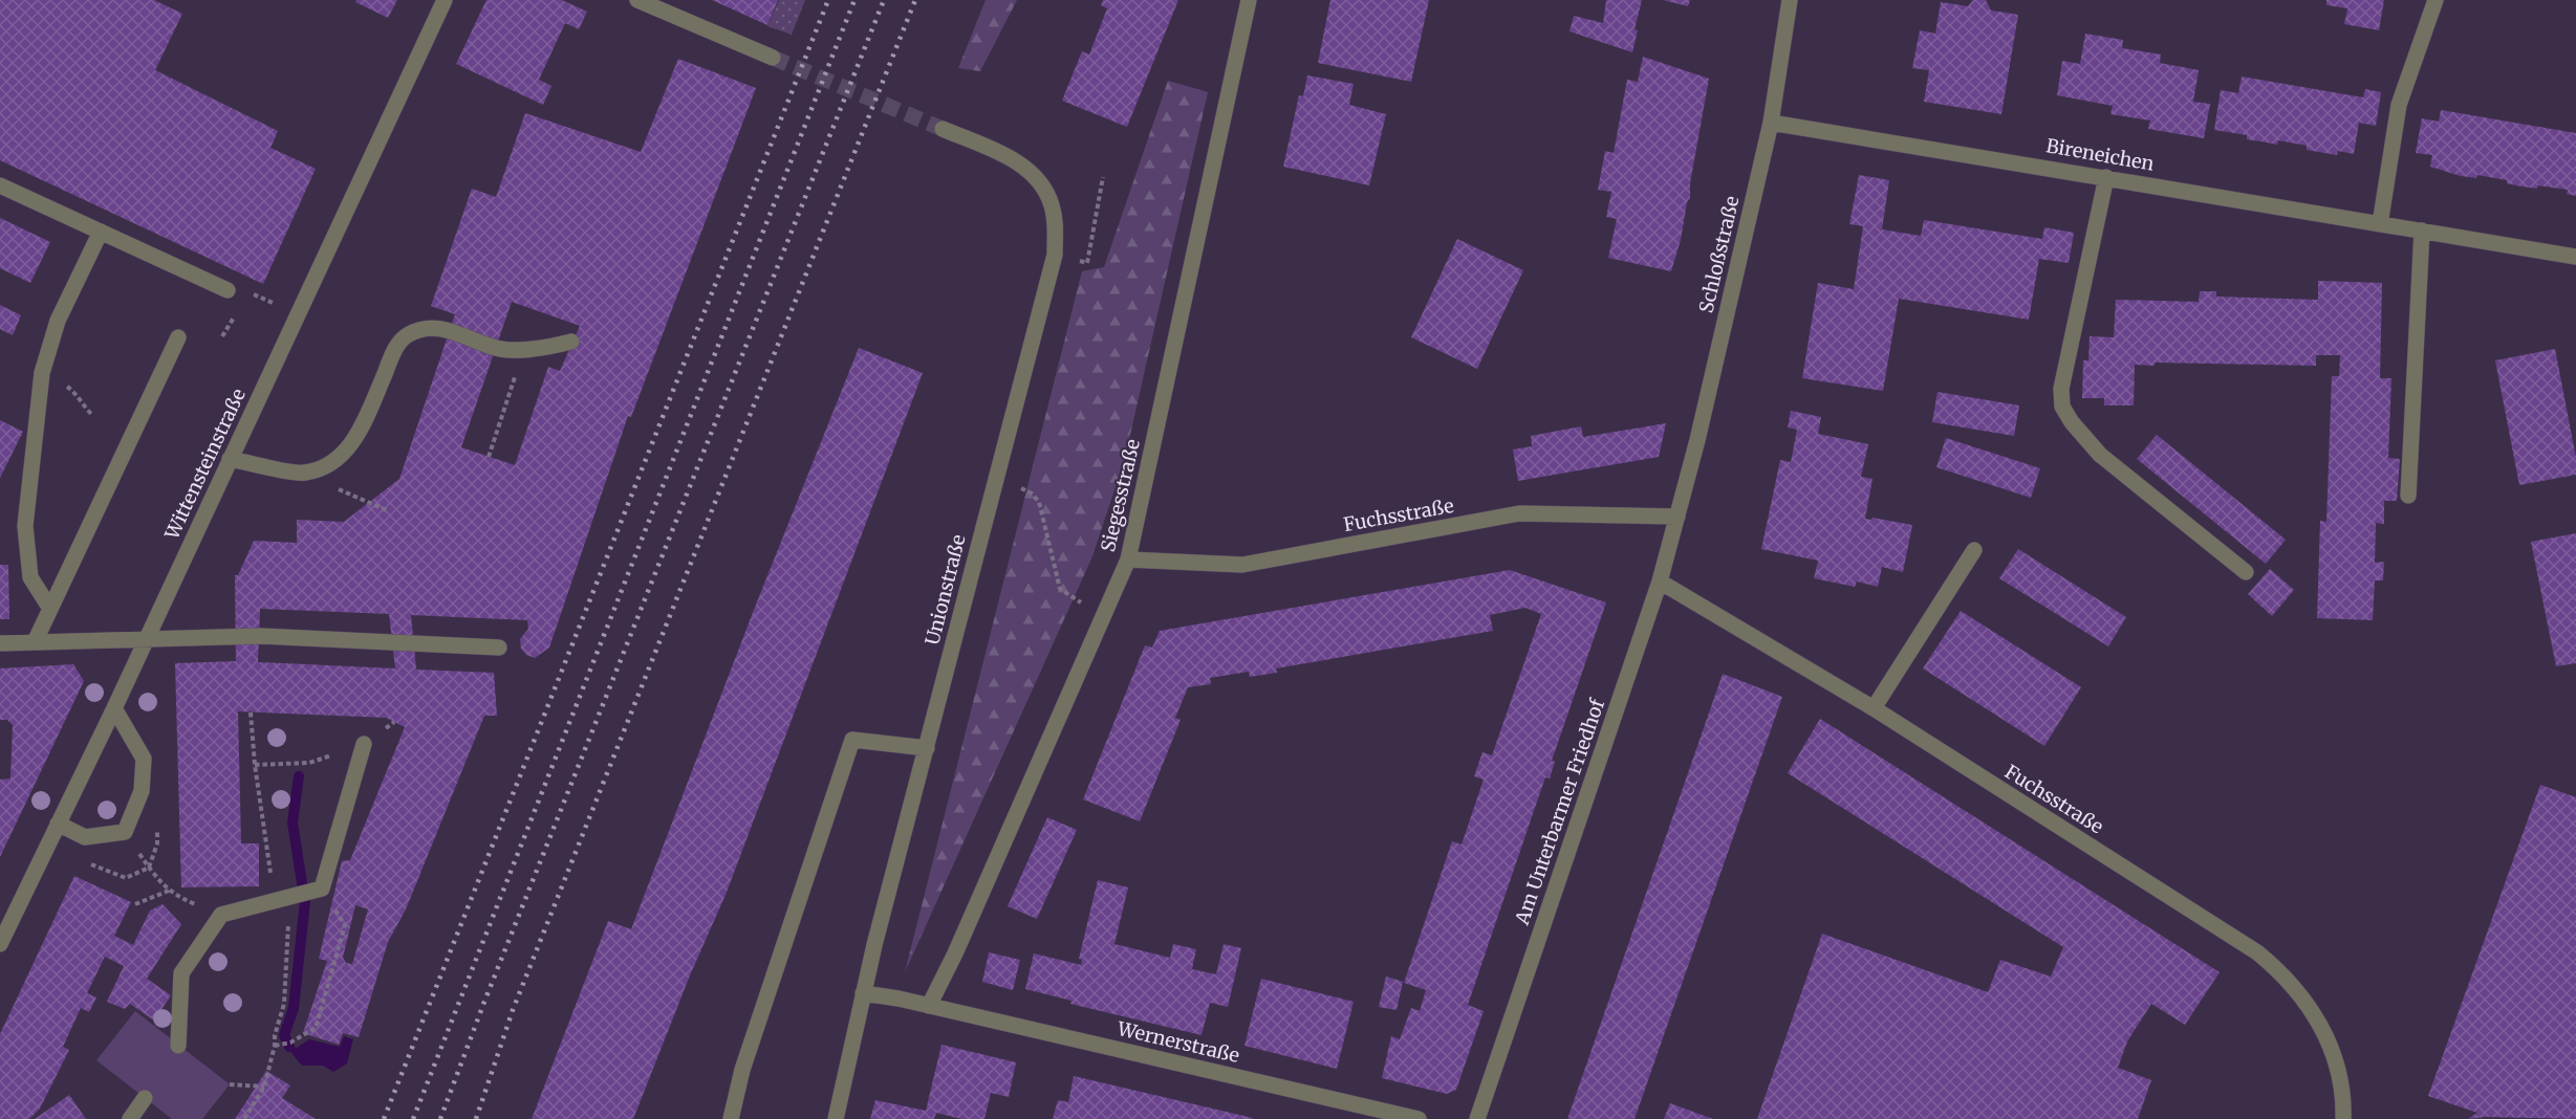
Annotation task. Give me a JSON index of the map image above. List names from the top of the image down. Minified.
{"streets":{"street":["Bireneichen","Schloßstraße","Wittensteinstraße","Siegesstraße","Fuchsstraße","Unionstraße","Am Unterbarmer Friedhof","Wernerstraße"]},"crossings":[["Bireneichen","Schloßstraße"],["Schloßstraße","Fuchsstraße"],["Schloßstraße","Am Unterbarmer Friedhof"],["Siegesstraße","Fuchsstraße"],["Siegesstraße","Wernerstraße"],["Fuchsstraße","Am Unterbarmer Friedhof"],["Unionstraße","Wernerstraße"]]}
